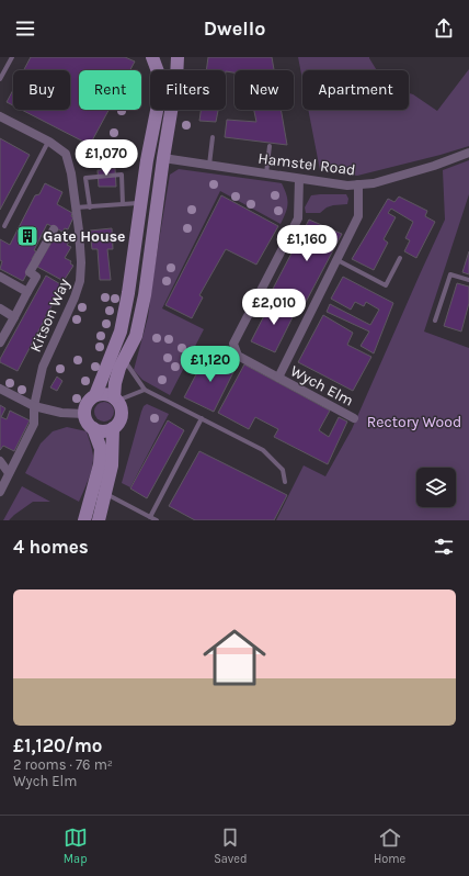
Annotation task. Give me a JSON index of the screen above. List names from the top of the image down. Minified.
{"streets":{"street":["Hamstel Road","Kitson Way","Wych Elm"]},"crossings":[["Hamstel Road","Wych Elm"]],"parks":["Rectory Wood"],"places":{"building":["Gate House"]},"page":{"header":"Dwello","chip":["Buy","Rent","Filters","New","Apartment"],"price":["£1,070","£1,160","£2,010","£1,120"],"heading":"4 homes","list":[{"name":"£1,120/mo","note":"2 rooms · 76 m² · Wych Elm"}],"tabs":["Map","Saved","Home"]}}
